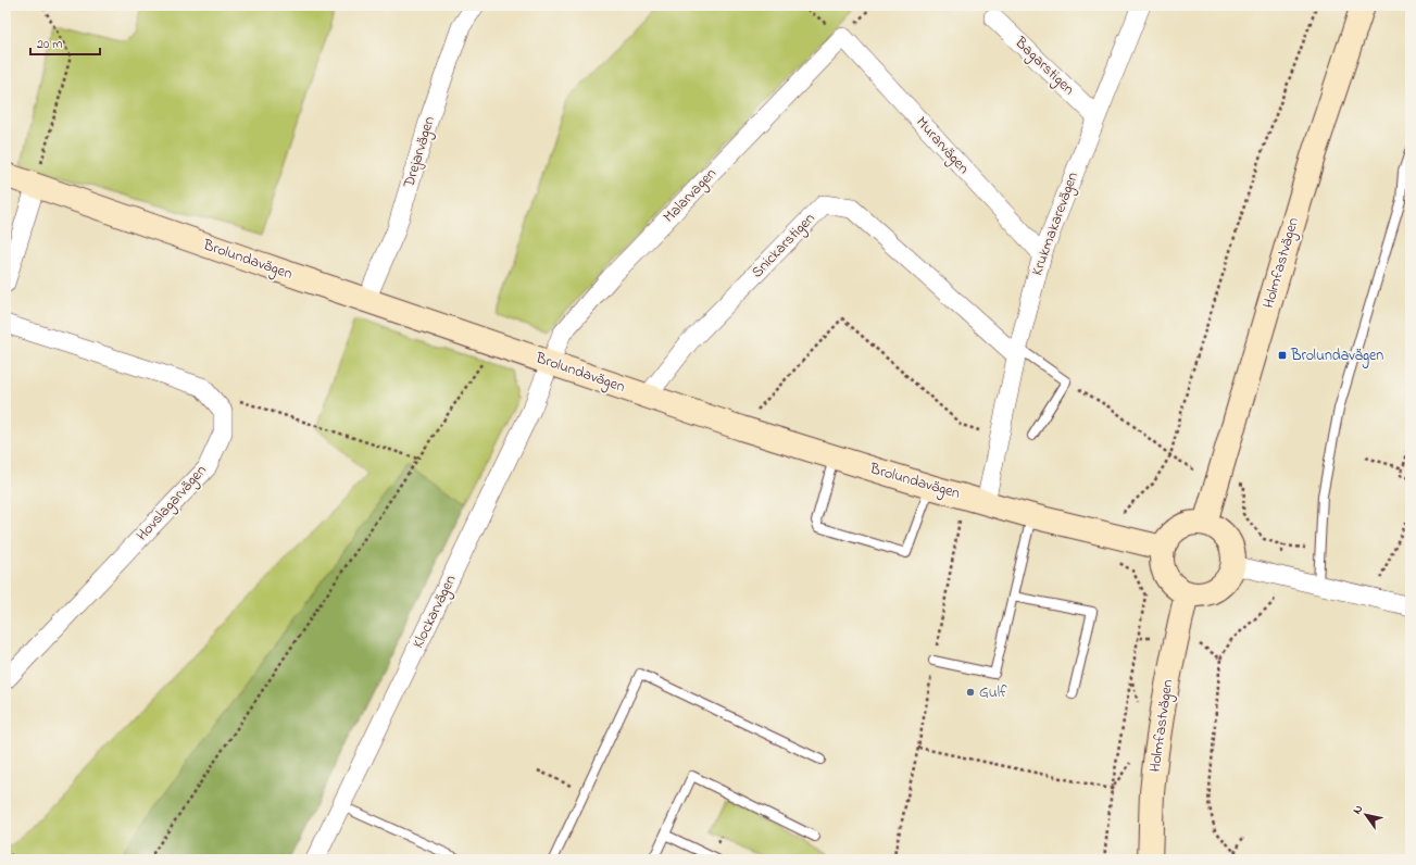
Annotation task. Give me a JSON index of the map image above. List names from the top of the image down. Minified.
{"streets":{"street":["Bagarstigen","Murarvägen","Drejarvägen","Malarvagen","Krukmakarevägen","Snickarstigen","Brolundavägen","Holmfastvägen","Hovslagarvägen","Klockarvägen"]},"crossings":[["Bagarstigen","Krukmakarevägen"],["Murarvägen","Malarvagen"],["Murarvägen","Krukmakarevägen"],["Drejarvägen","Brolundavägen"],["Malarvagen","Brolundavägen"],["Malarvagen","Klockarvägen"],["Krukmakarevägen","Snickarstigen"],["Krukmakarevägen","Brolundavägen"],["Snickarstigen","Brolundavägen"],["Brolundavägen","Holmfastvägen"],["Brolundavägen","Klockarvägen"]],"places":{"transit":["Brolundavägen"],"other":["Gulf"]},"scale_bar":"20 m","north":"top left"}
